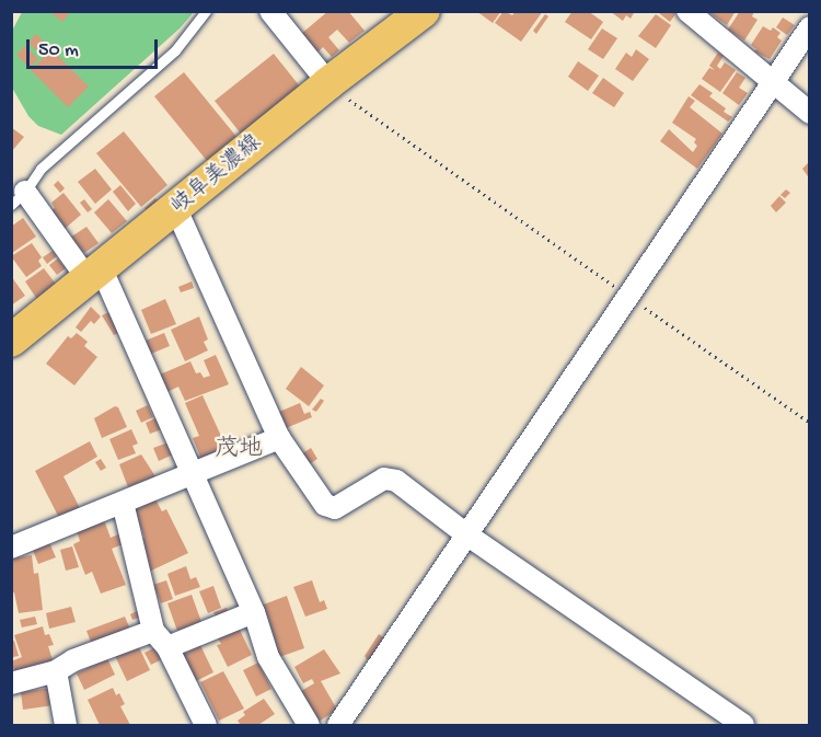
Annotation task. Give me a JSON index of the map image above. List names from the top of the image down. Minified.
{"streets":{"main road":["岐阜美濃線"]},"districts":["茂地"],"scale_bar":"50 m"}
